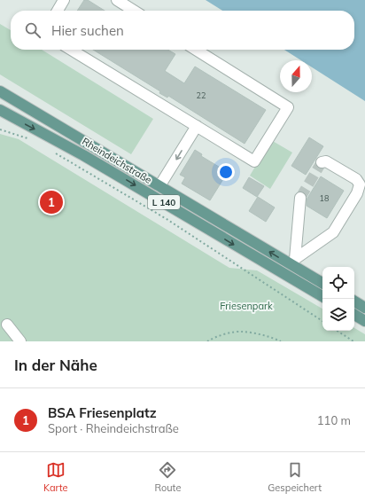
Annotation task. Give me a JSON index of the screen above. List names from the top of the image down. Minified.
{"streets":{"main road":["Rheindeichstraße","L 140"]},"parks":["Friesenpark"],"house_numbers":["22","18"],"north":"top","page":{"search":"Hier suchen","pins":"1","heading":"In der Nähe","list":[{"mark":"1","name":"BSA Friesenplatz","note":"Sport · Rheindeichstraße","value":"110 m"}],"nav":["Karte","Route","Gespeichert"]}}
